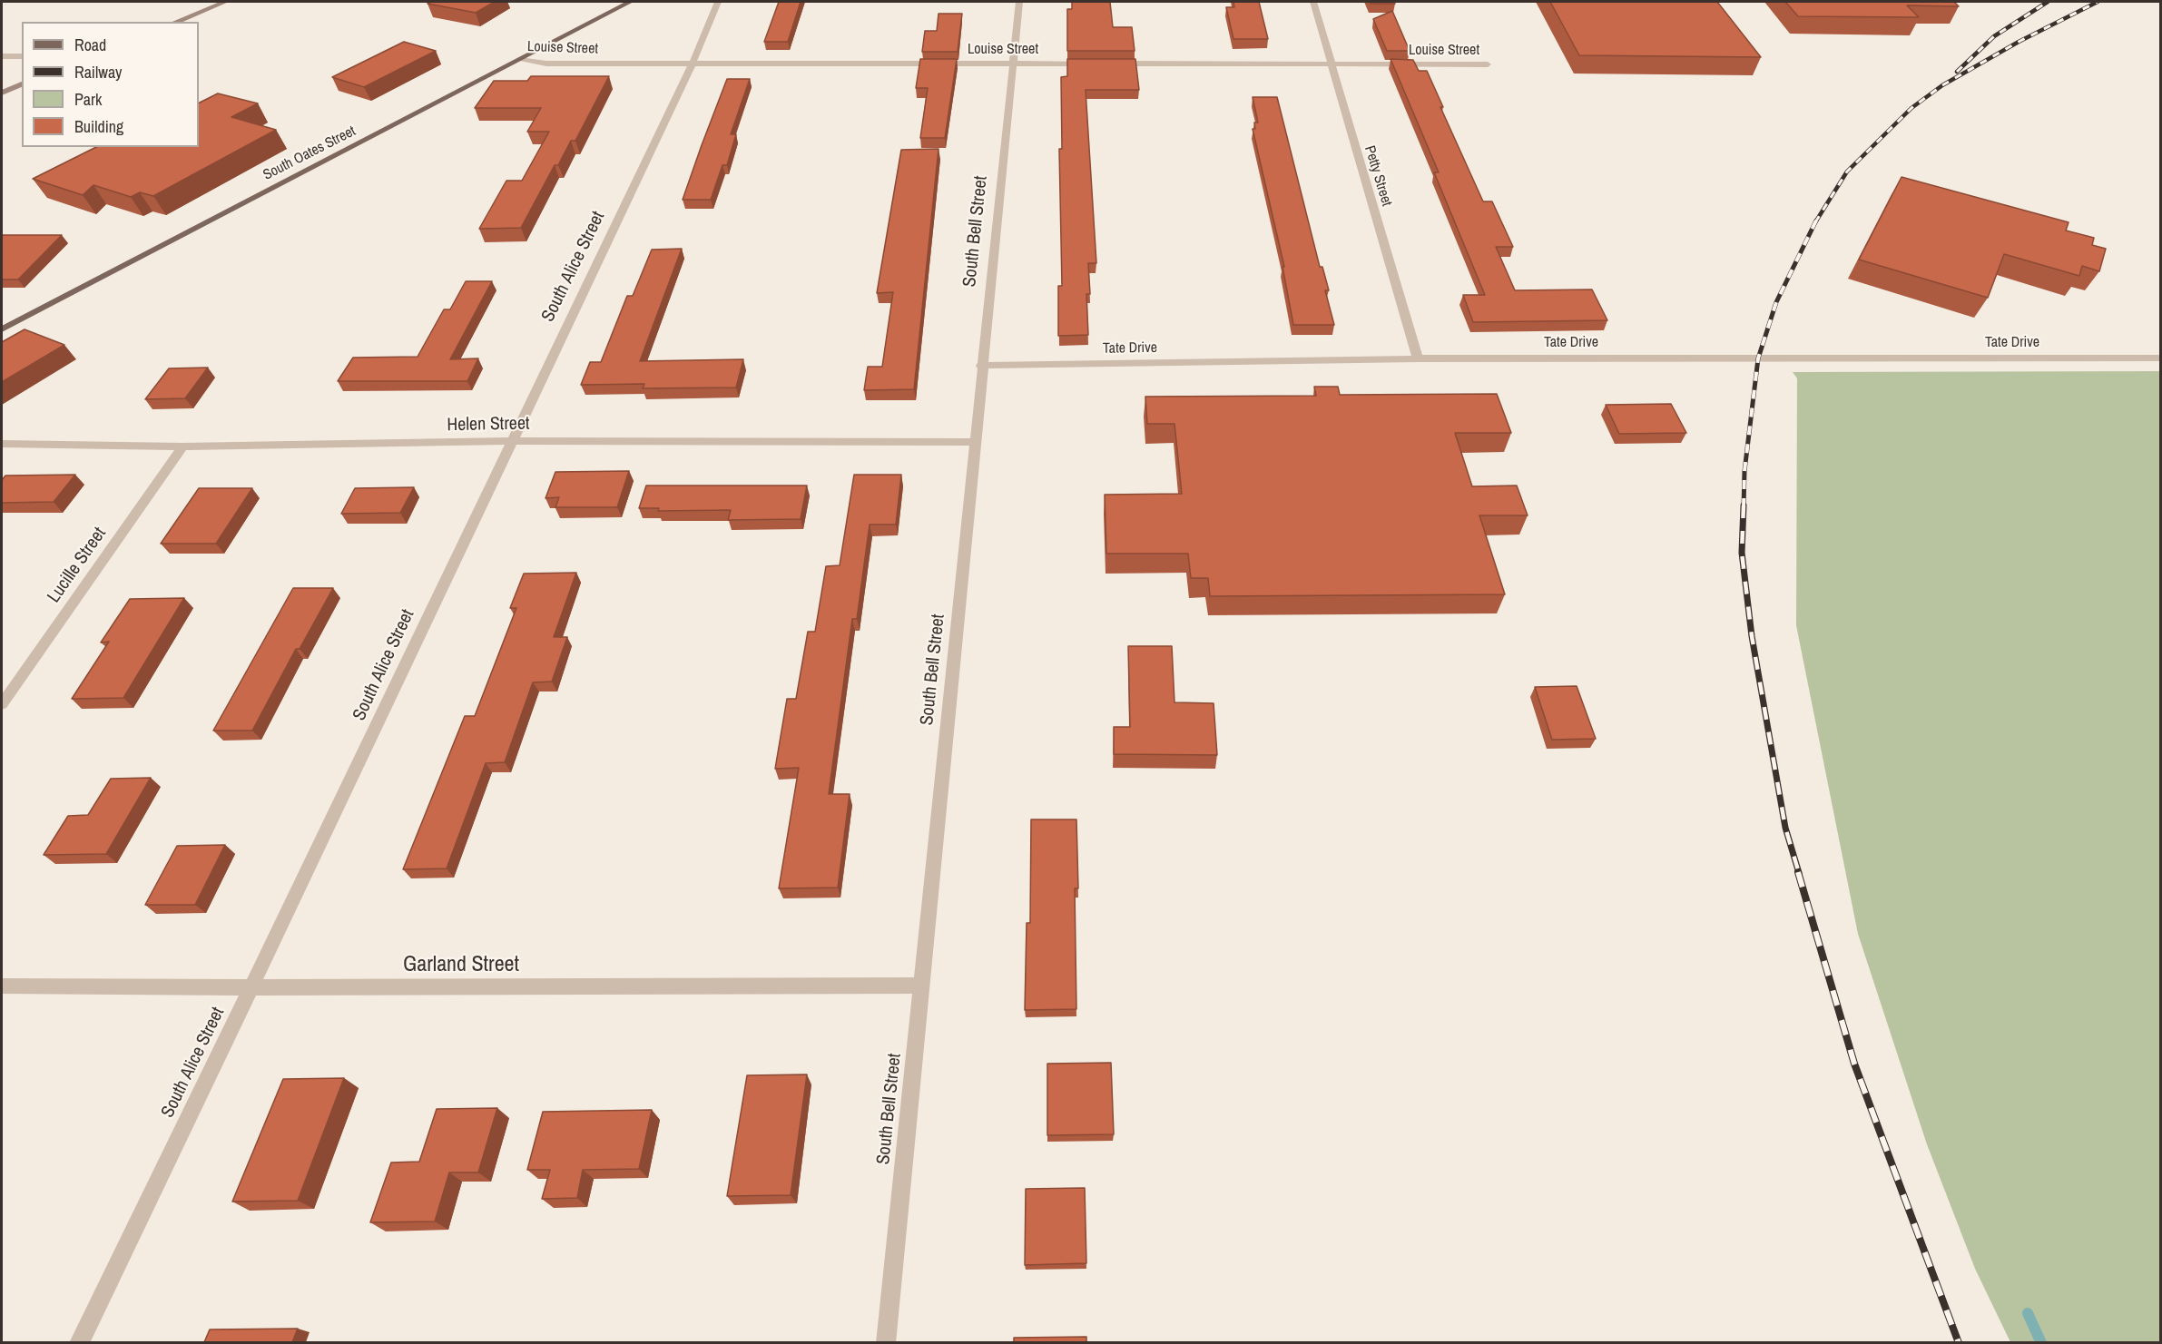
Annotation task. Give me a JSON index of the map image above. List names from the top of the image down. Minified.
{"streets":{"main road":["South Oates Street"],"street":["Louise Street","Petty Street","South Bell Street","South Alice Street","Tate Drive","Helen Street","Lucille Street","Garland Street"]},"crossings":[["Louise Street","South Oates Street"],["Louise Street","Petty Street"],["Louise Street","South Bell Street"],["Louise Street","South Alice Street"],["Petty Street","Tate Drive"],["South Bell Street","Tate Drive"],["South Bell Street","Helen Street"],["South Bell Street","Garland Street"],["South Alice Street","Helen Street"],["South Alice Street","Garland Street"],["Helen Street","Lucille Street"]],"legend":["Road","Railway","Park","Building"]}
